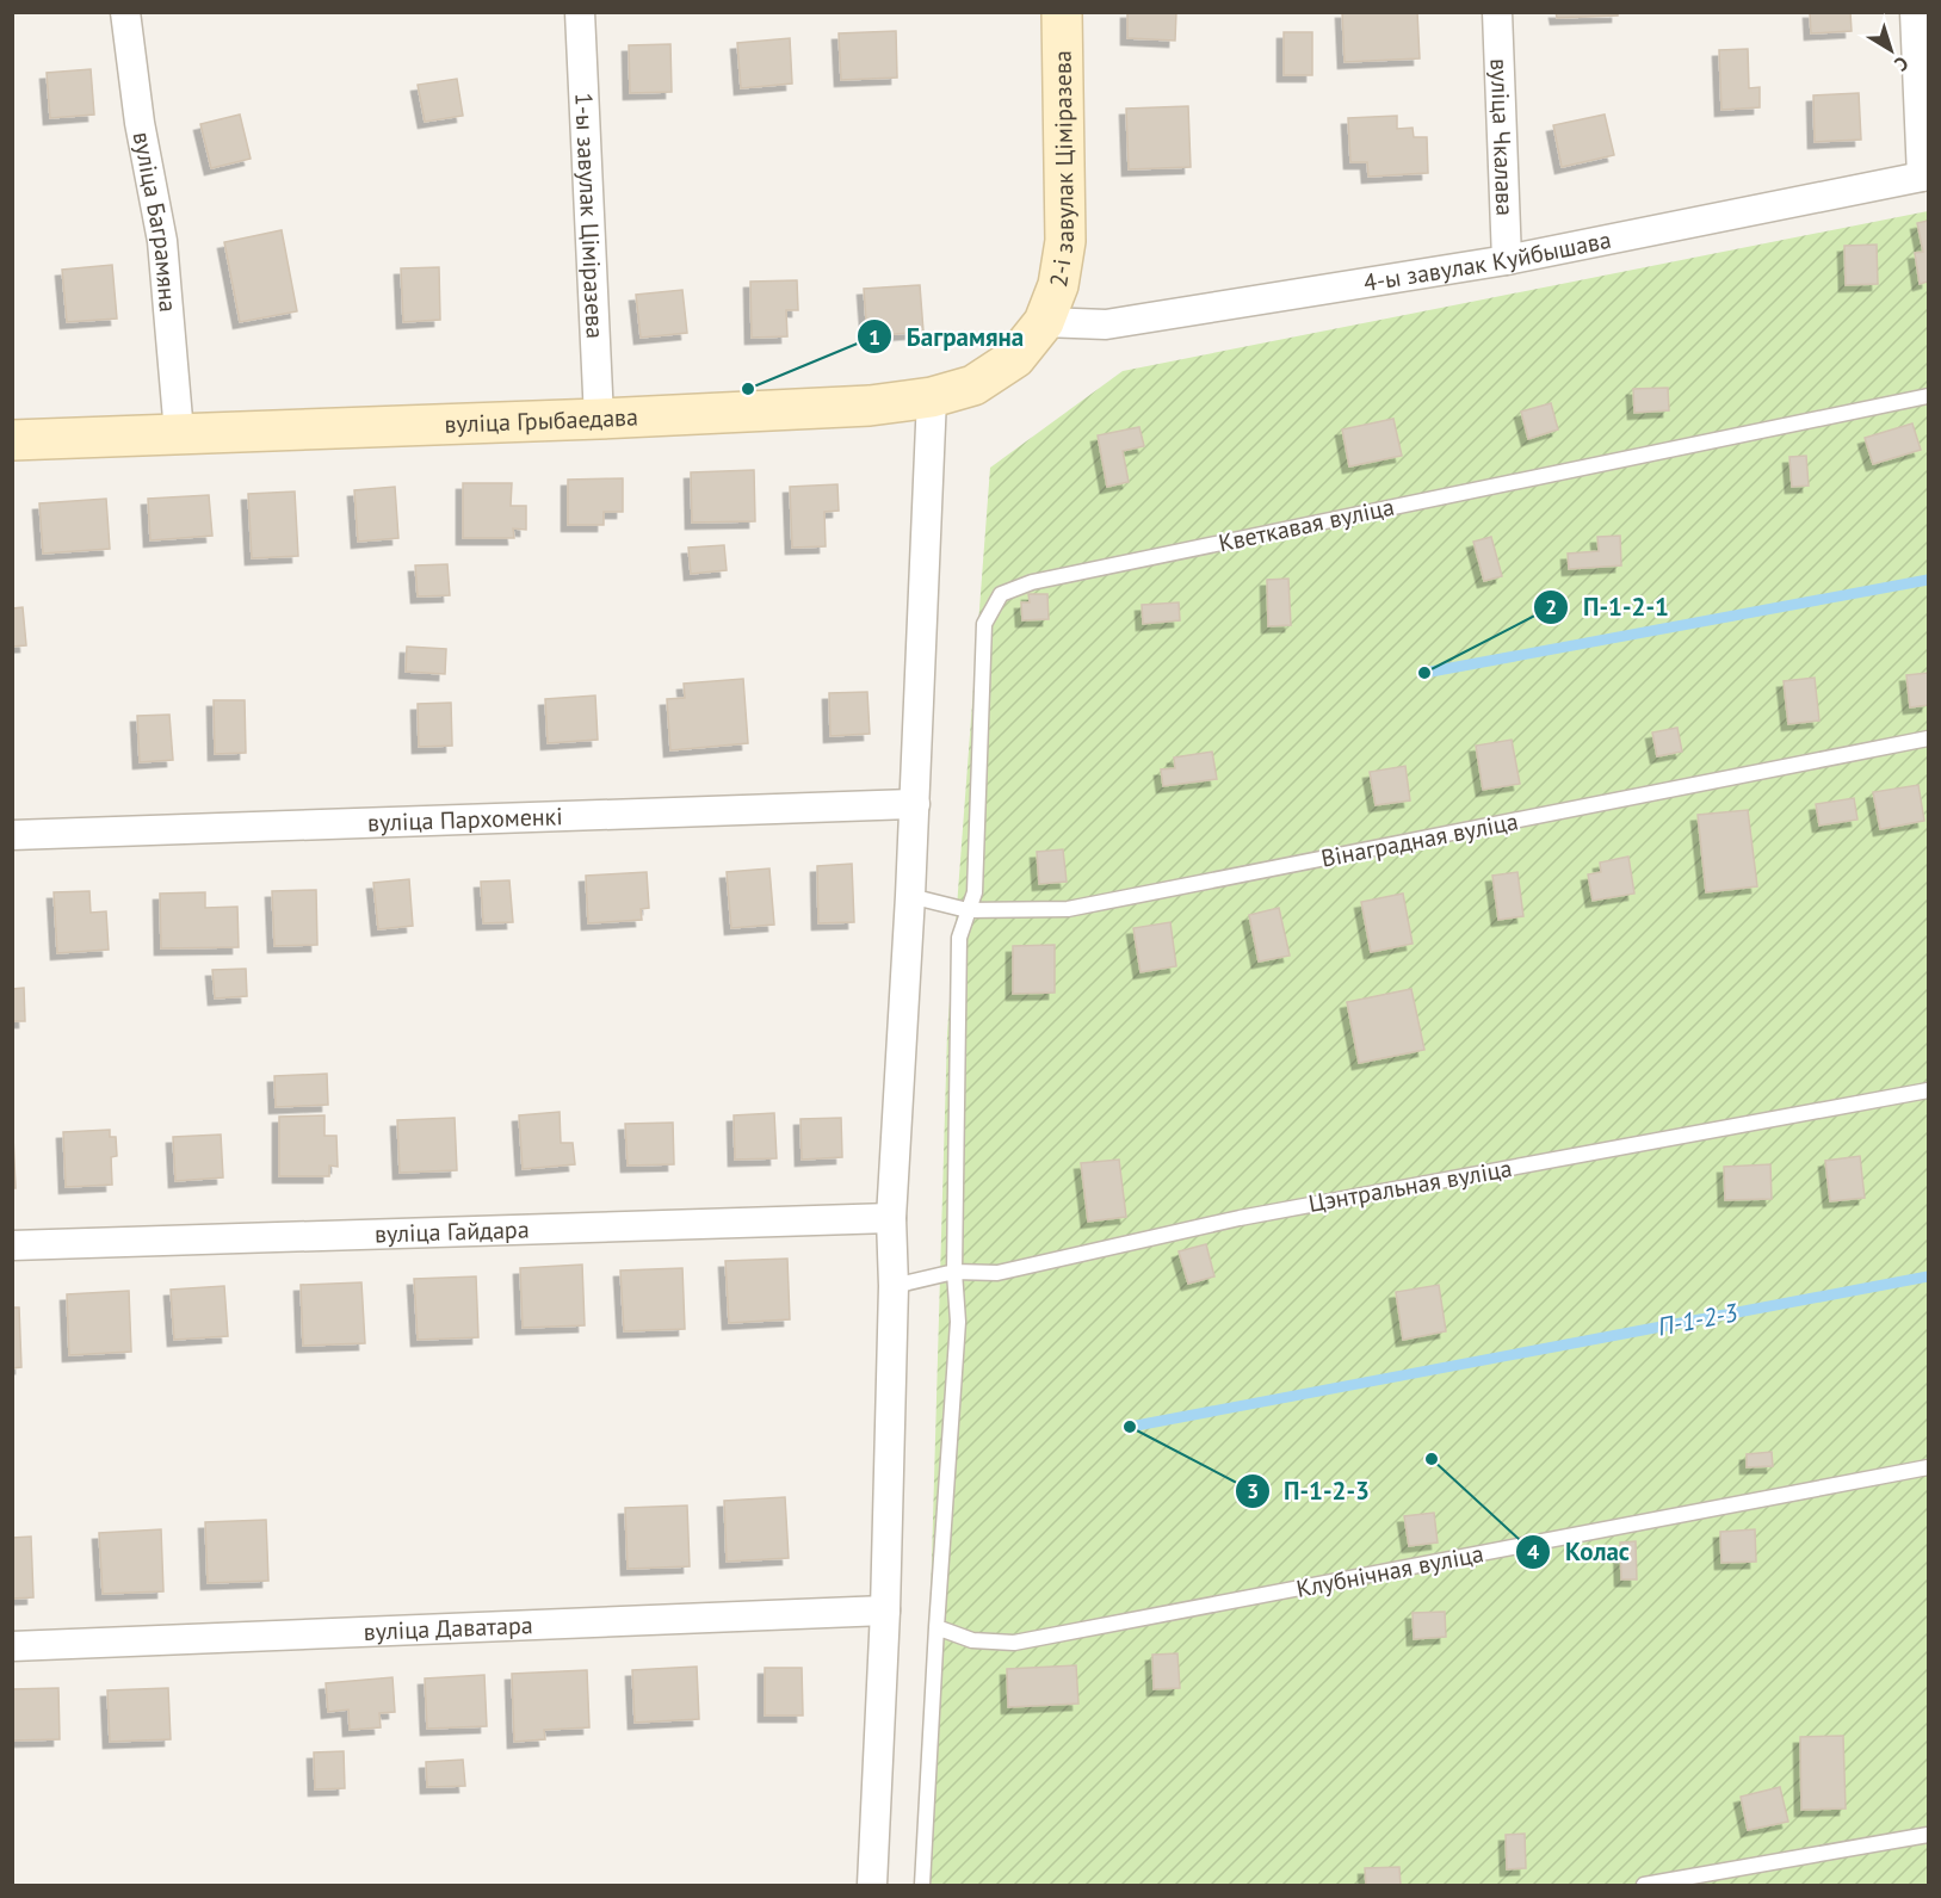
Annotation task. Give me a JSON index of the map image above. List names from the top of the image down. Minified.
{"streets":{"street":["вуліца Чкалава","2-і завулак Ціміразева","1-ы завулак Ціміразева","вуліца Баграмяна","4-ы завулак Куйбышава","вуліца Грыбаедава","вуліца Пархоменкі","вуліца Гайдара","вуліца Даватара"],"lane":["Кветкавая вуліца","Вінаградная вуліца","Цэнтральная вуліца","Клубнічная вуліца"]},"crossings":[["вуліца Чкалава","4-ы завулак Куйбышава"],["2-і завулак Ціміразева","4-ы завулак Куйбышава"],["2-і завулак Ціміразева","вуліца Грыбаедава"],["1-ы завулак Ціміразева","вуліца Грыбаедава"],["вуліца Баграмяна","вуліца Грыбаедава"],["4-ы завулак Куйбышава","вуліца Грыбаедава"],["Кветкавая вуліца","Вінаградная вуліца"],["Кветкавая вуліца","Цэнтральная вуліца"],["Кветкавая вуліца","Клубнічная вуліца"]],"water":["П-1-2-3"],"places":["Баграмяна","П-1-2-1","П-1-2-3","Колас"],"north":"bottom right"}
